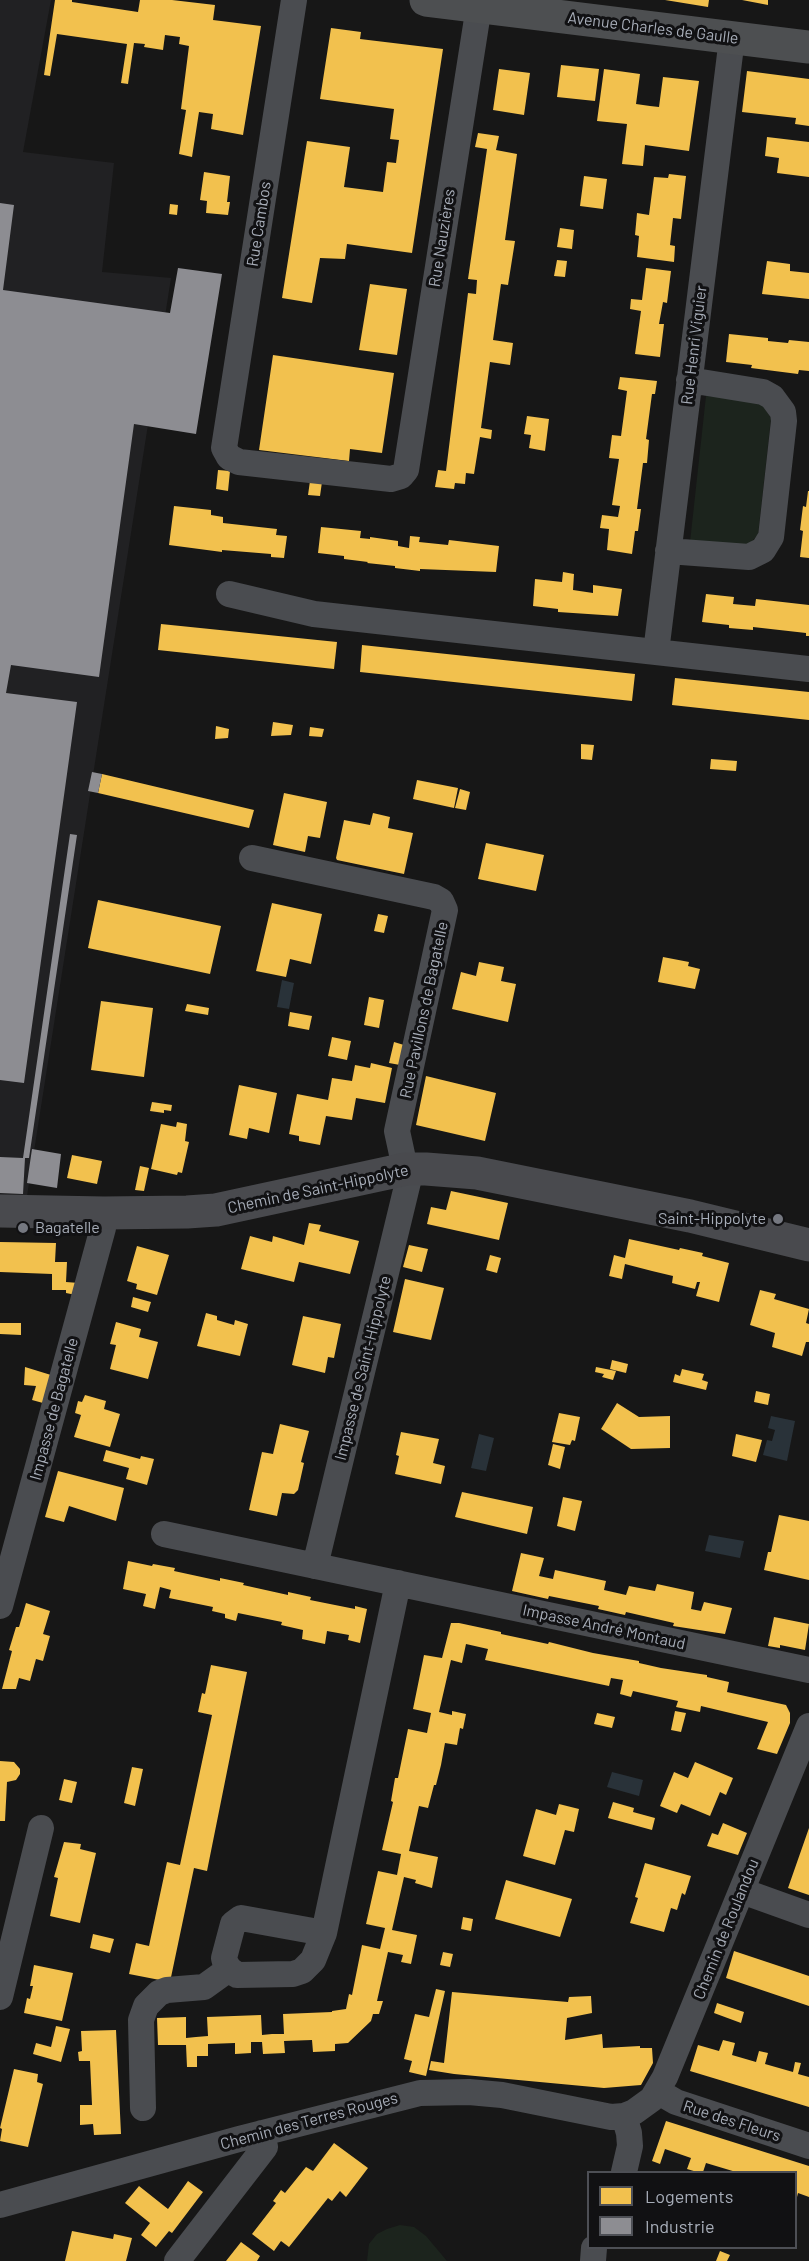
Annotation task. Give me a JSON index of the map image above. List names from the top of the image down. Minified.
{"streets":{"main road":["Avenue Charles de Gaulle"],"street":["Rue Cambos","Rue Nauzières","Rue Henri Viguier","Rue Pavillons de Bagatelle","Chemin de Saint-Hippolyte","Impasse de Saint-Hippolyte","Impasse de Bagatelle","Impasse André Montaud","Chemin de Roulandou","Chemin des Terres Rouges","Rue des Fleurs"]},"crossings":[["Avenue Charles de Gaulle","Rue Nauzières"],["Avenue Charles de Gaulle","Rue Henri Viguier"],["Rue Cambos","Rue Nauzières"],["Rue Pavillons de Bagatelle","Chemin de Saint-Hippolyte"],["Rue Pavillons de Bagatelle","Impasse de Saint-Hippolyte"],["Chemin de Saint-Hippolyte","Impasse de Saint-Hippolyte"],["Chemin de Saint-Hippolyte","Impasse de Bagatelle"],["Impasse de Saint-Hippolyte","Impasse André Montaud"],["Chemin de Roulandou","Chemin des Terres Rouges"],["Chemin de Roulandou","Rue des Fleurs"]],"places":["Saint-Hippolyte","Bagatelle"],"legend":["Logements","Industrie"]}
